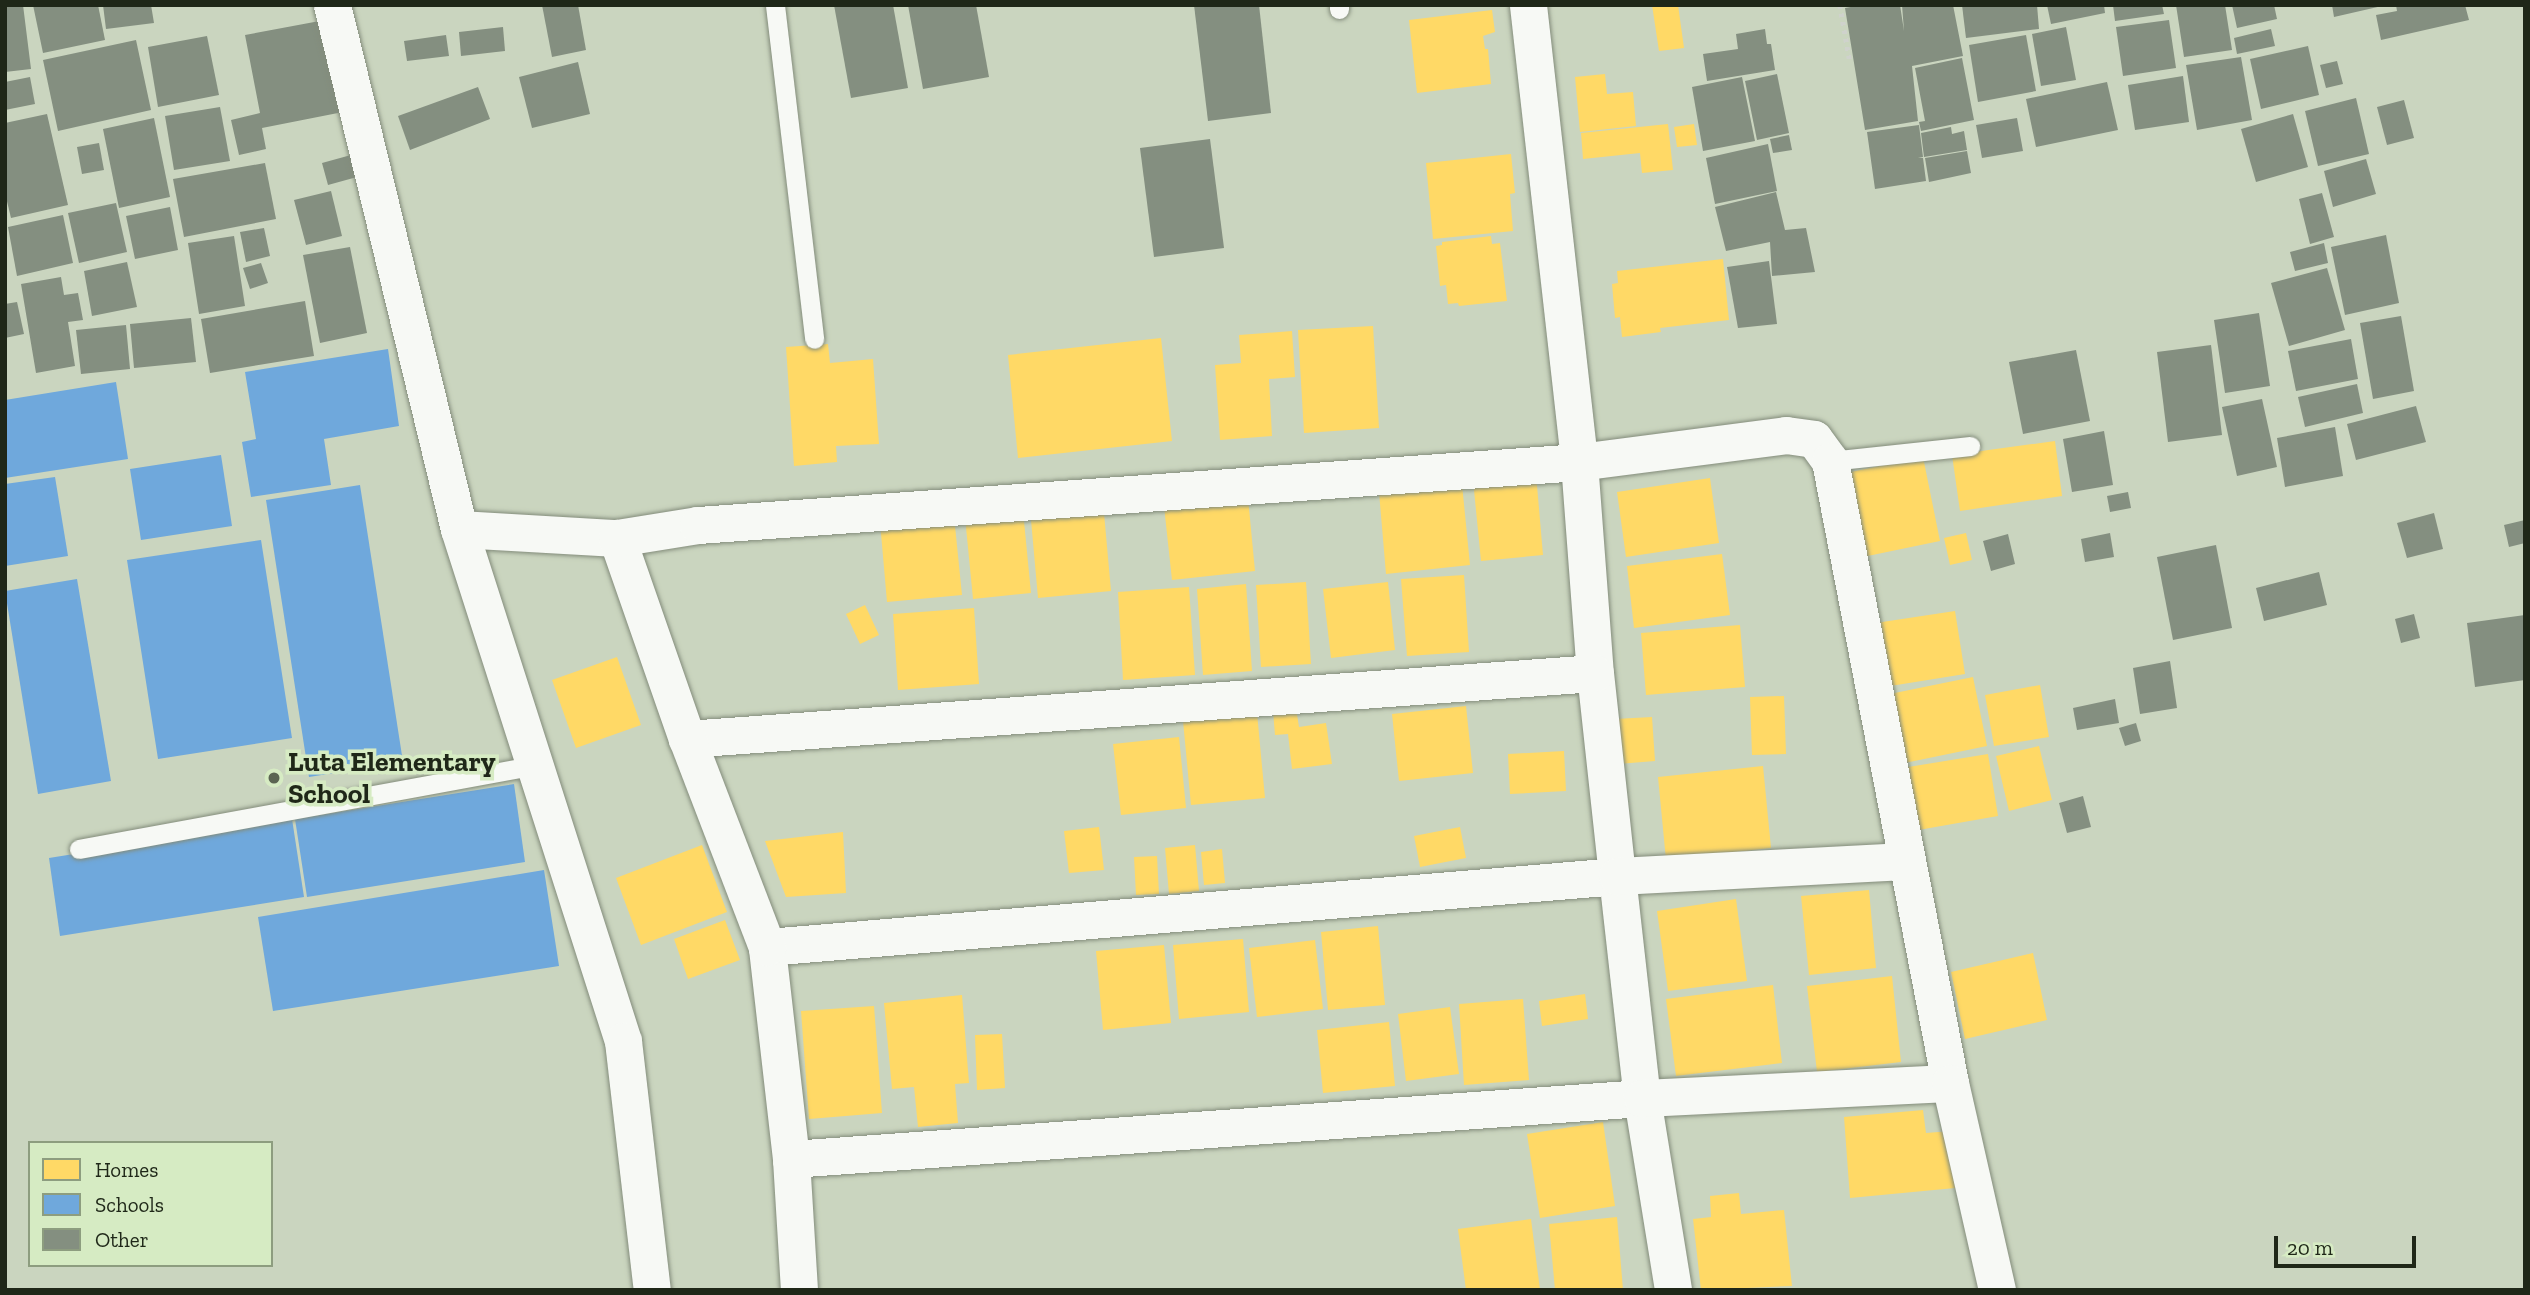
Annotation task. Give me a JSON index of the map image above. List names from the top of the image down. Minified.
{"places":["Luta Elementary School"],"legend":["Homes","Schools","Other"],"scale_bar":"20 m"}
